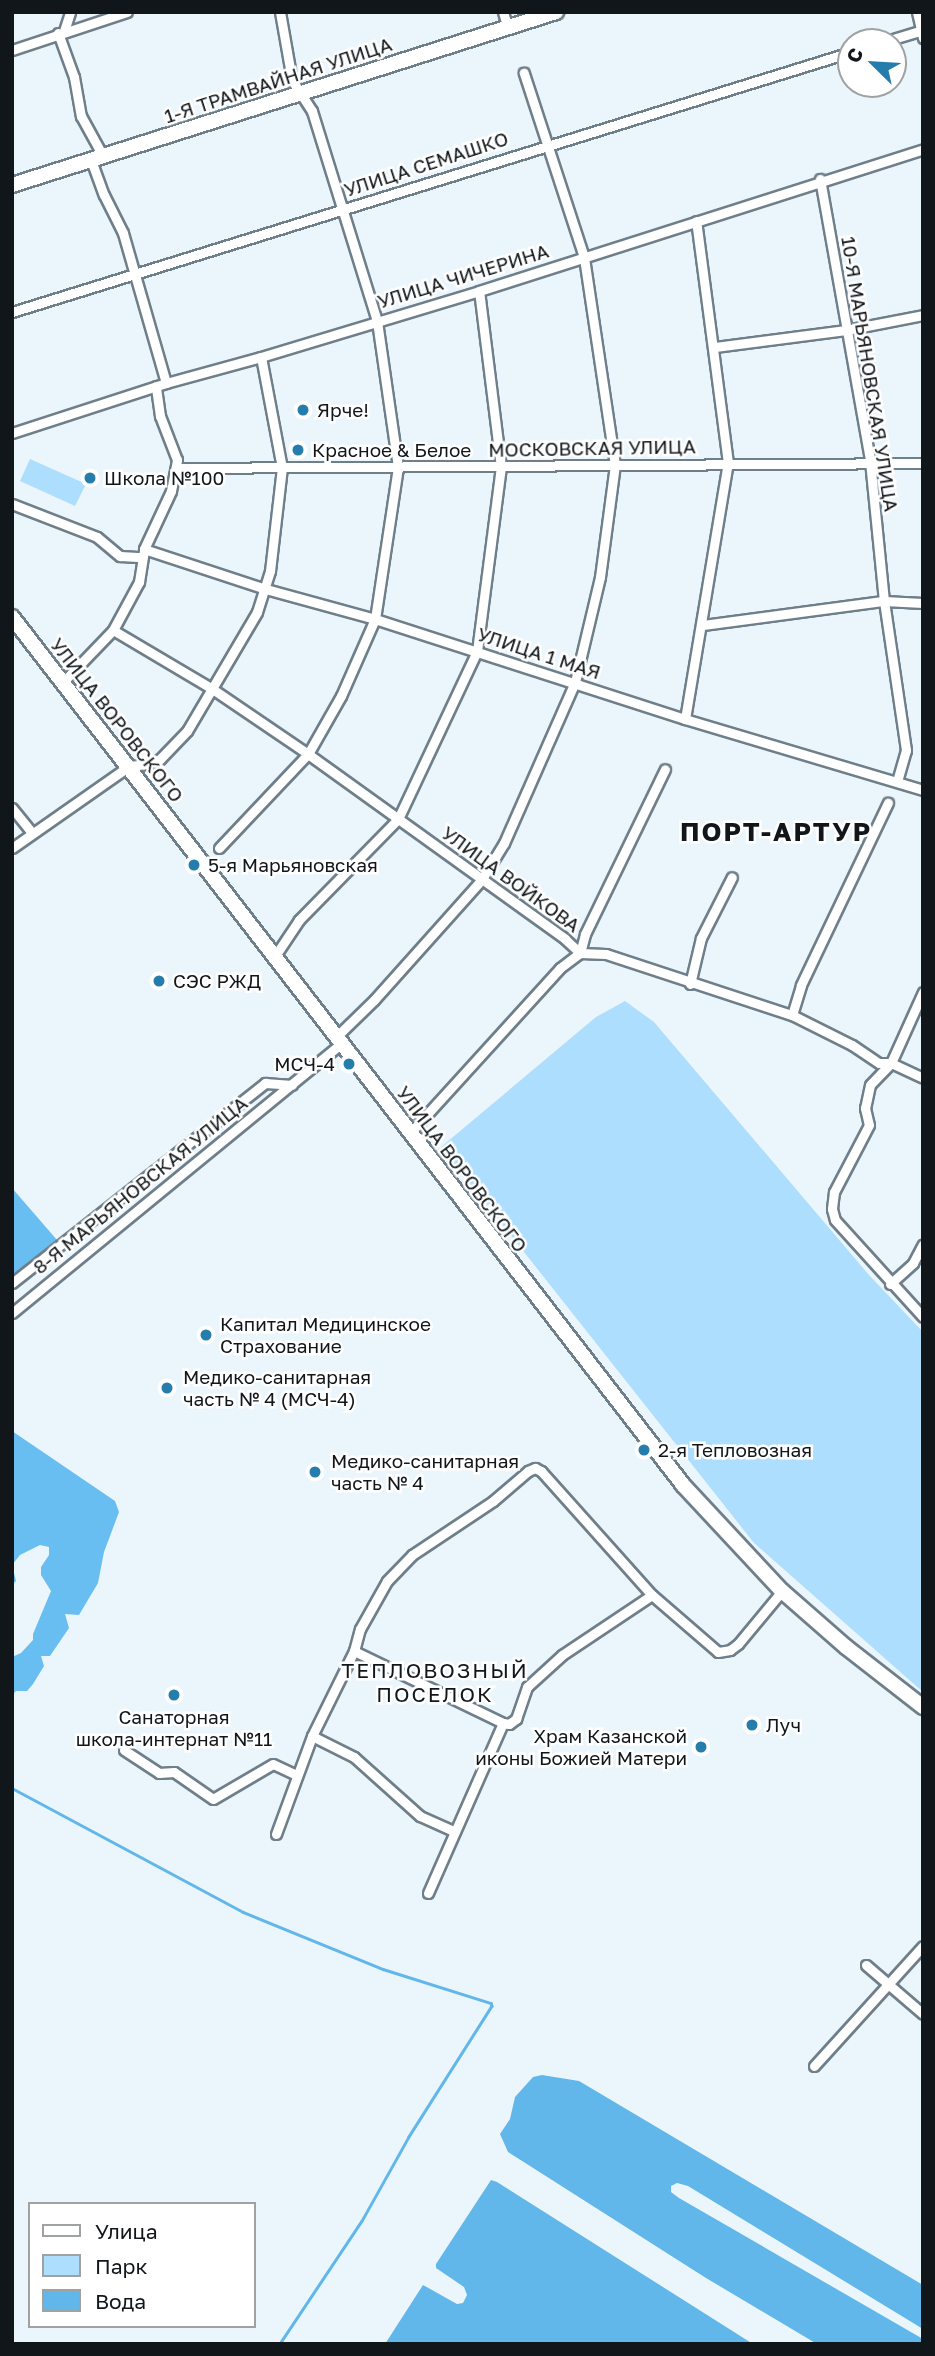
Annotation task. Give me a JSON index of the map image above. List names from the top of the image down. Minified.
{"streets":{"main road":["1-Я ТРАМВАЙНАЯ УЛИЦА","УЛИЦА ВОРОВСКОГО"],"street":["УЛИЦА СЕМАШКО","УЛИЦА ЧИЧЕРИНА","10-Я МАРЬЯНОВСКАЯ УЛИЦА","МОСКОВСКАЯ УЛИЦА","УЛИЦА 1 МАЯ","УЛИЦА ВОЙКОВА","8-Я МАРЬЯНОВСКАЯ УЛИЦА"]},"crossings":[["УЛИЦА СЕМАШКО","8-Я МАРЬЯНОВСКАЯ УЛИЦА"],["УЛИЦА ЧИЧЕРИНА","10-Я МАРЬЯНОВСКАЯ УЛИЦА"],["УЛИЦА ЧИЧЕРИНА","8-Я МАРЬЯНОВСКАЯ УЛИЦА"],["10-Я МАРЬЯНОВСКАЯ УЛИЦА","МОСКОВСКАЯ УЛИЦА"],["10-Я МАРЬЯНОВСКАЯ УЛИЦА","УЛИЦА 1 МАЯ"],["МОСКОВСКАЯ УЛИЦА","8-Я МАРЬЯНОВСКАЯ УЛИЦА"],["УЛИЦА 1 МАЯ","8-Я МАРЬЯНОВСКАЯ УЛИЦА"],["УЛИЦА ВОРОВСКОГО","8-Я МАРЬЯНОВСКАЯ УЛИЦА"],["УЛИЦА ВОЙКОВА","8-Я МАРЬЯНОВСКАЯ УЛИЦА"]],"districts":["ПОРТ-АРТУР","ТЕПЛОВОЗНЫЙ ПОСЕЛОК"],"places":["Ярче!","Красное & Белое","Школа №100","5-я Марьяновская","СЭС РЖД","МСЧ-4","Капитал Медицинское Страхование","Медико-санитарная часть № 4 (МСЧ-4)","2-я Тепловозная","Медико-санитарная часть № 4","Санаторная школа-интернат №11","Луч","Храм Казанской иконы Божией Матери"],"legend":["Улица","Парк","Вода"],"north":"top left"}
